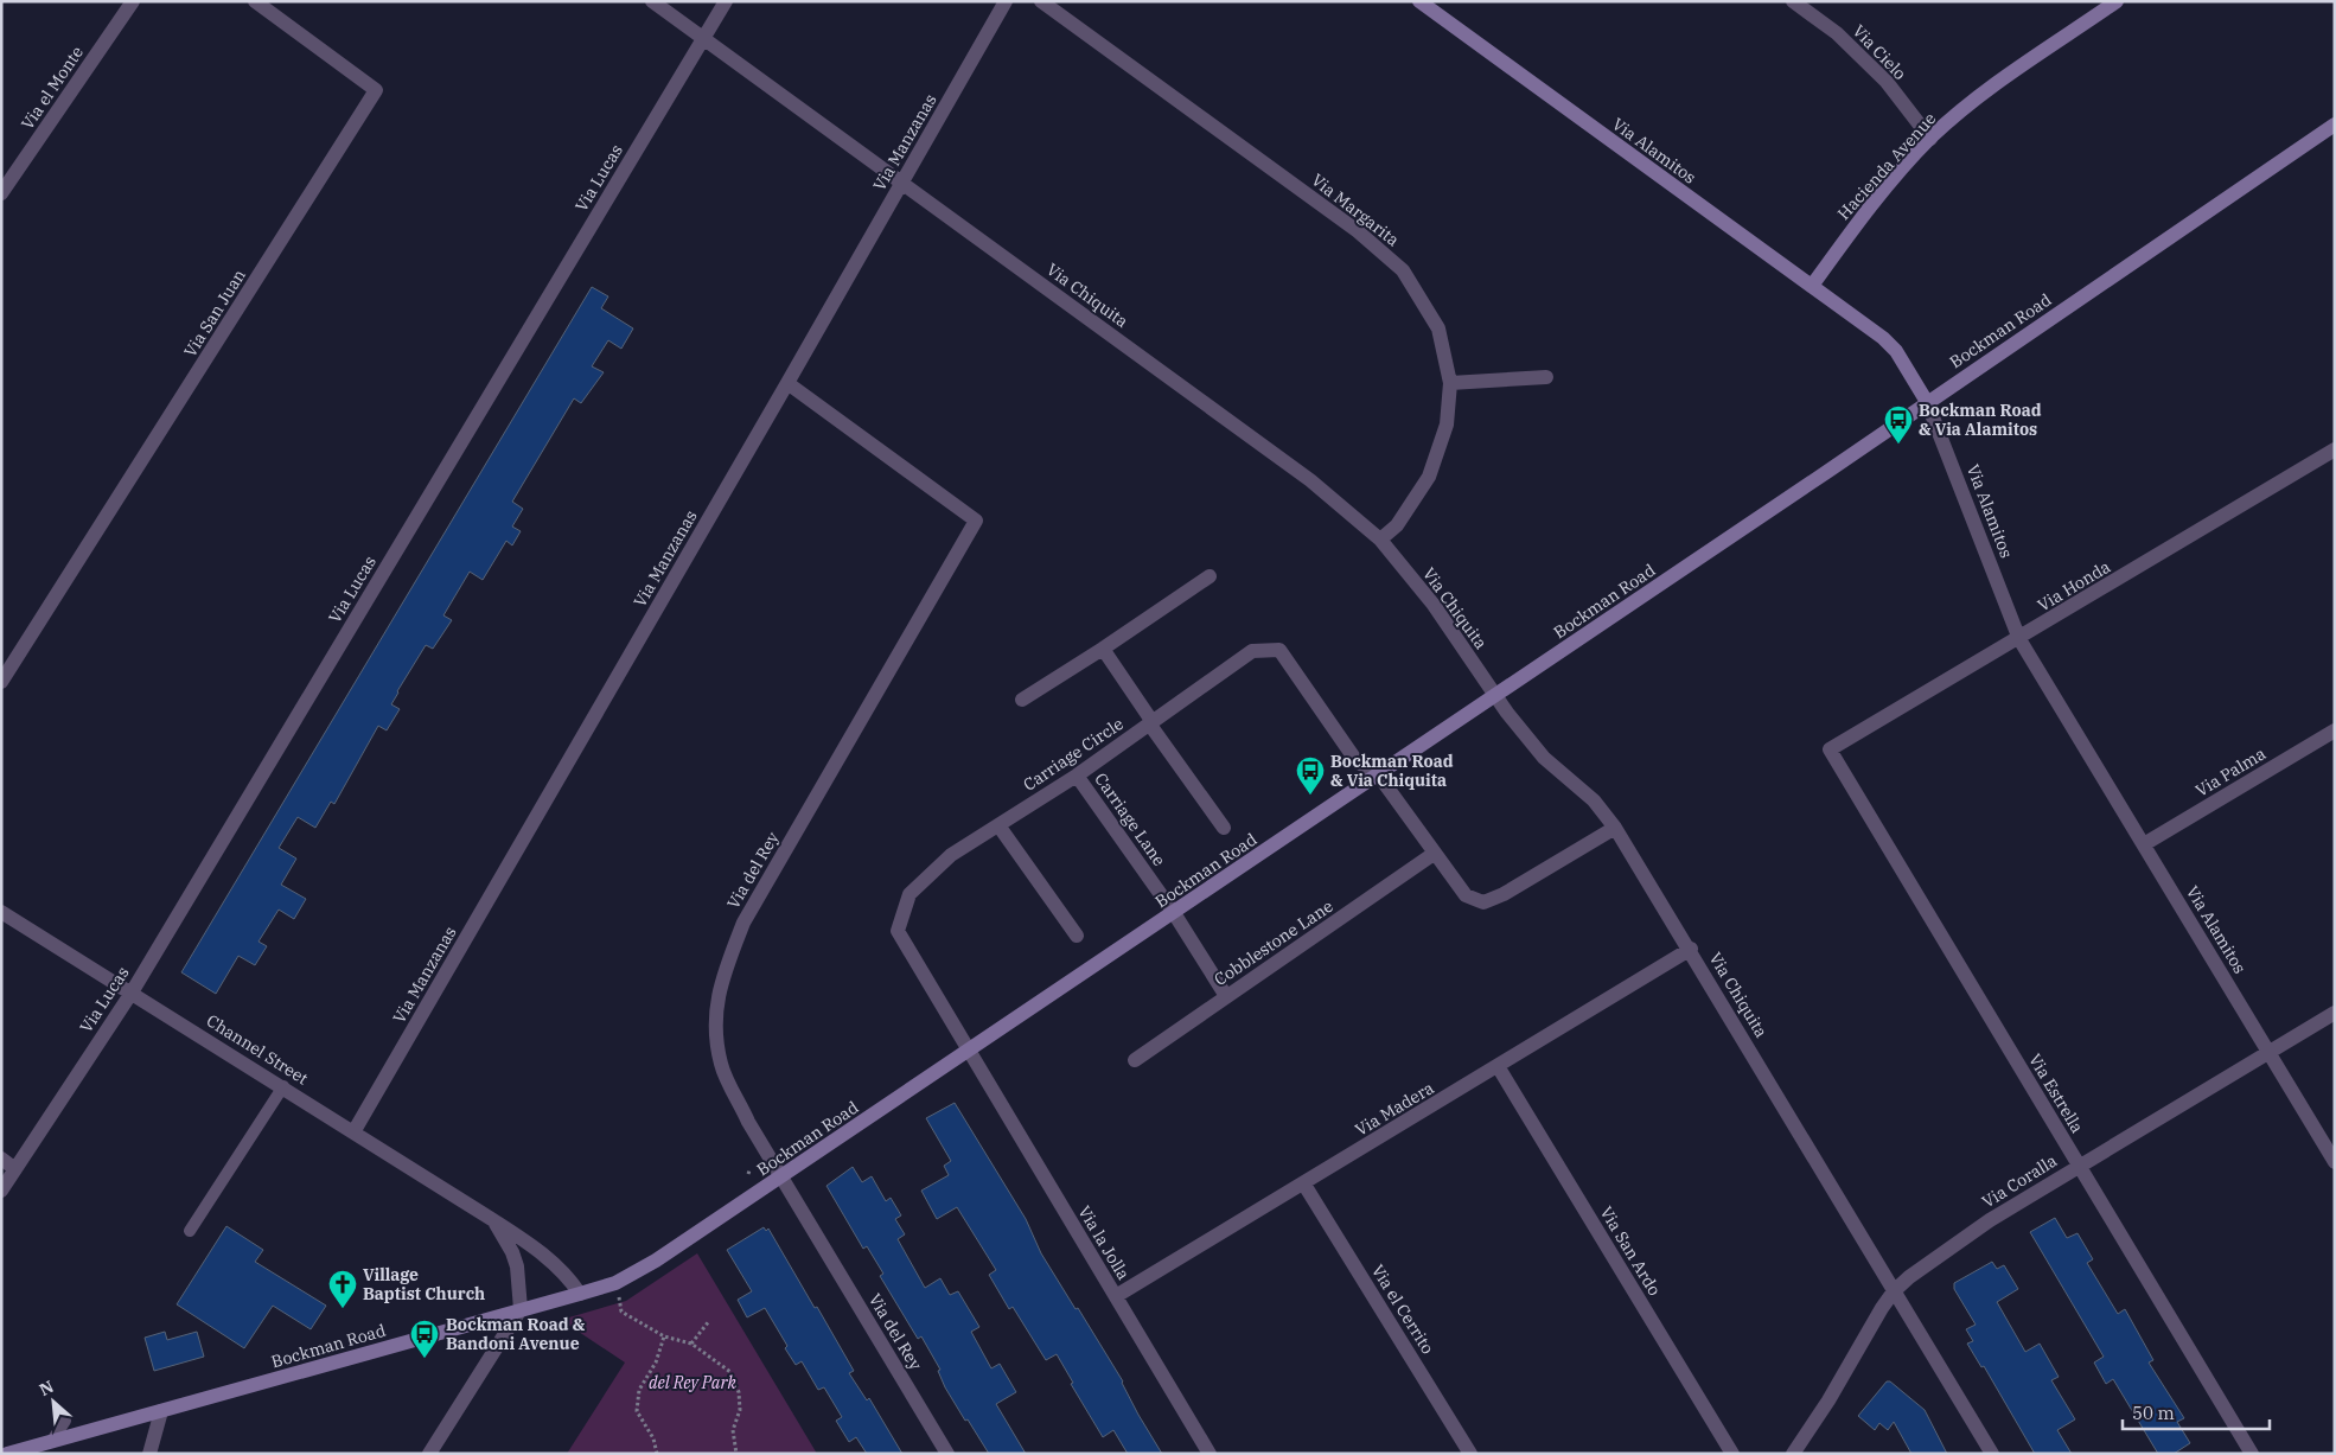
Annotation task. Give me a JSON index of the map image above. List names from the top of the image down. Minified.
{"streets":{"street":["Via Cielo","Via el Monte","Via Manzanas","Via Alamitos","Hacienda Avenue","Via Lucas","Via Margarita","Via Chiquita","Via San Juan","Bockman Road","Via Honda","Carriage Circle","Via Palma","Carriage Lane","Via del Rey","Cobblestone Lane","Channel Street","Via Estrella","Via Madera","Via Coralla","Via la Jolla","Via San Ardo","Via el Cerrito"]},"crossings":[["Via Cielo","Hacienda Avenue"],["Via Manzanas","Via Chiquita"],["Via Manzanas","Via del Rey"],["Via Manzanas","Channel Street"],["Via Alamitos","Hacienda Avenue"],["Via Alamitos","Bockman Road"],["Via Alamitos","Via Honda"],["Via Alamitos","Via Palma"],["Via Alamitos","Via Coralla"],["Via Lucas","Via Chiquita"],["Via Lucas","Channel Street"],["Via Margarita","Via Chiquita"],["Via Chiquita","Bockman Road"],["Via Chiquita","Via Madera"],["Via Chiquita","Via Coralla"],["Bockman Road","Carriage Circle"],["Bockman Road","Carriage Lane"],["Bockman Road","Via del Rey"],["Bockman Road","Channel Street"],["Bockman Road","Via la Jolla"],["Via Honda","Via Estrella"],["Carriage Circle","Carriage Lane"],["Carriage Circle","Via la Jolla"],["Carriage Lane","Cobblestone Lane"],["Via Estrella","Via Coralla"],["Via Madera","Via la Jolla"],["Via Madera","Via San Ardo"],["Via Madera","Via el Cerrito"]],"parks":["del Rey Park"],"places":{"bus stop":["Bockman Road & Via Alamitos","Bockman Road & Via Chiquita","Bockman Road & Bandoni Avenue"],"church":["Village Baptist Church"]},"scale_bar":"50 m","north":"top left"}
